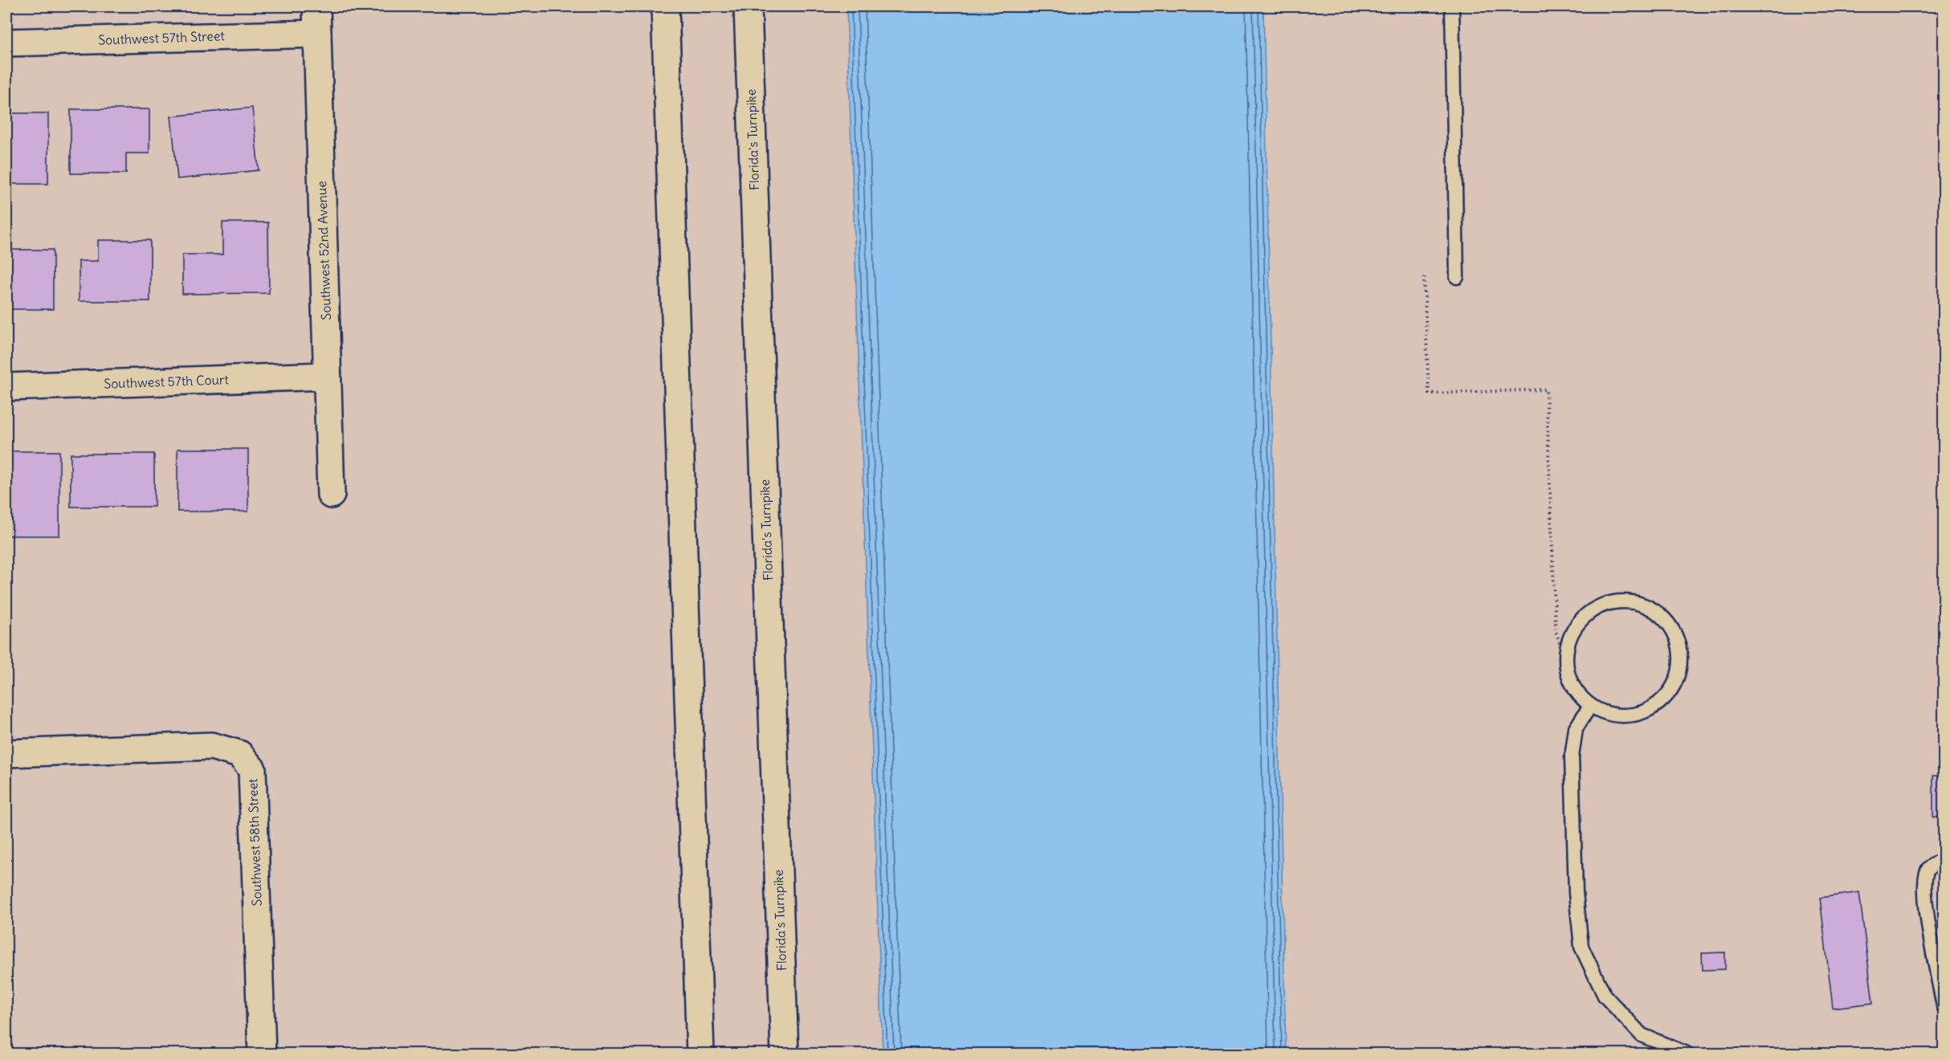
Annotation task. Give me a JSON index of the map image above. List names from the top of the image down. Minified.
{"streets":{"main road":["Southwest 57th Street","Florida's Turnpike","Southwest 52nd Avenue","Southwest 57th Court","Southwest 58th Street"]},"crossings":[["Southwest 57th Street","Southwest 52nd Avenue"],["Southwest 52nd Avenue","Southwest 57th Court"]]}
